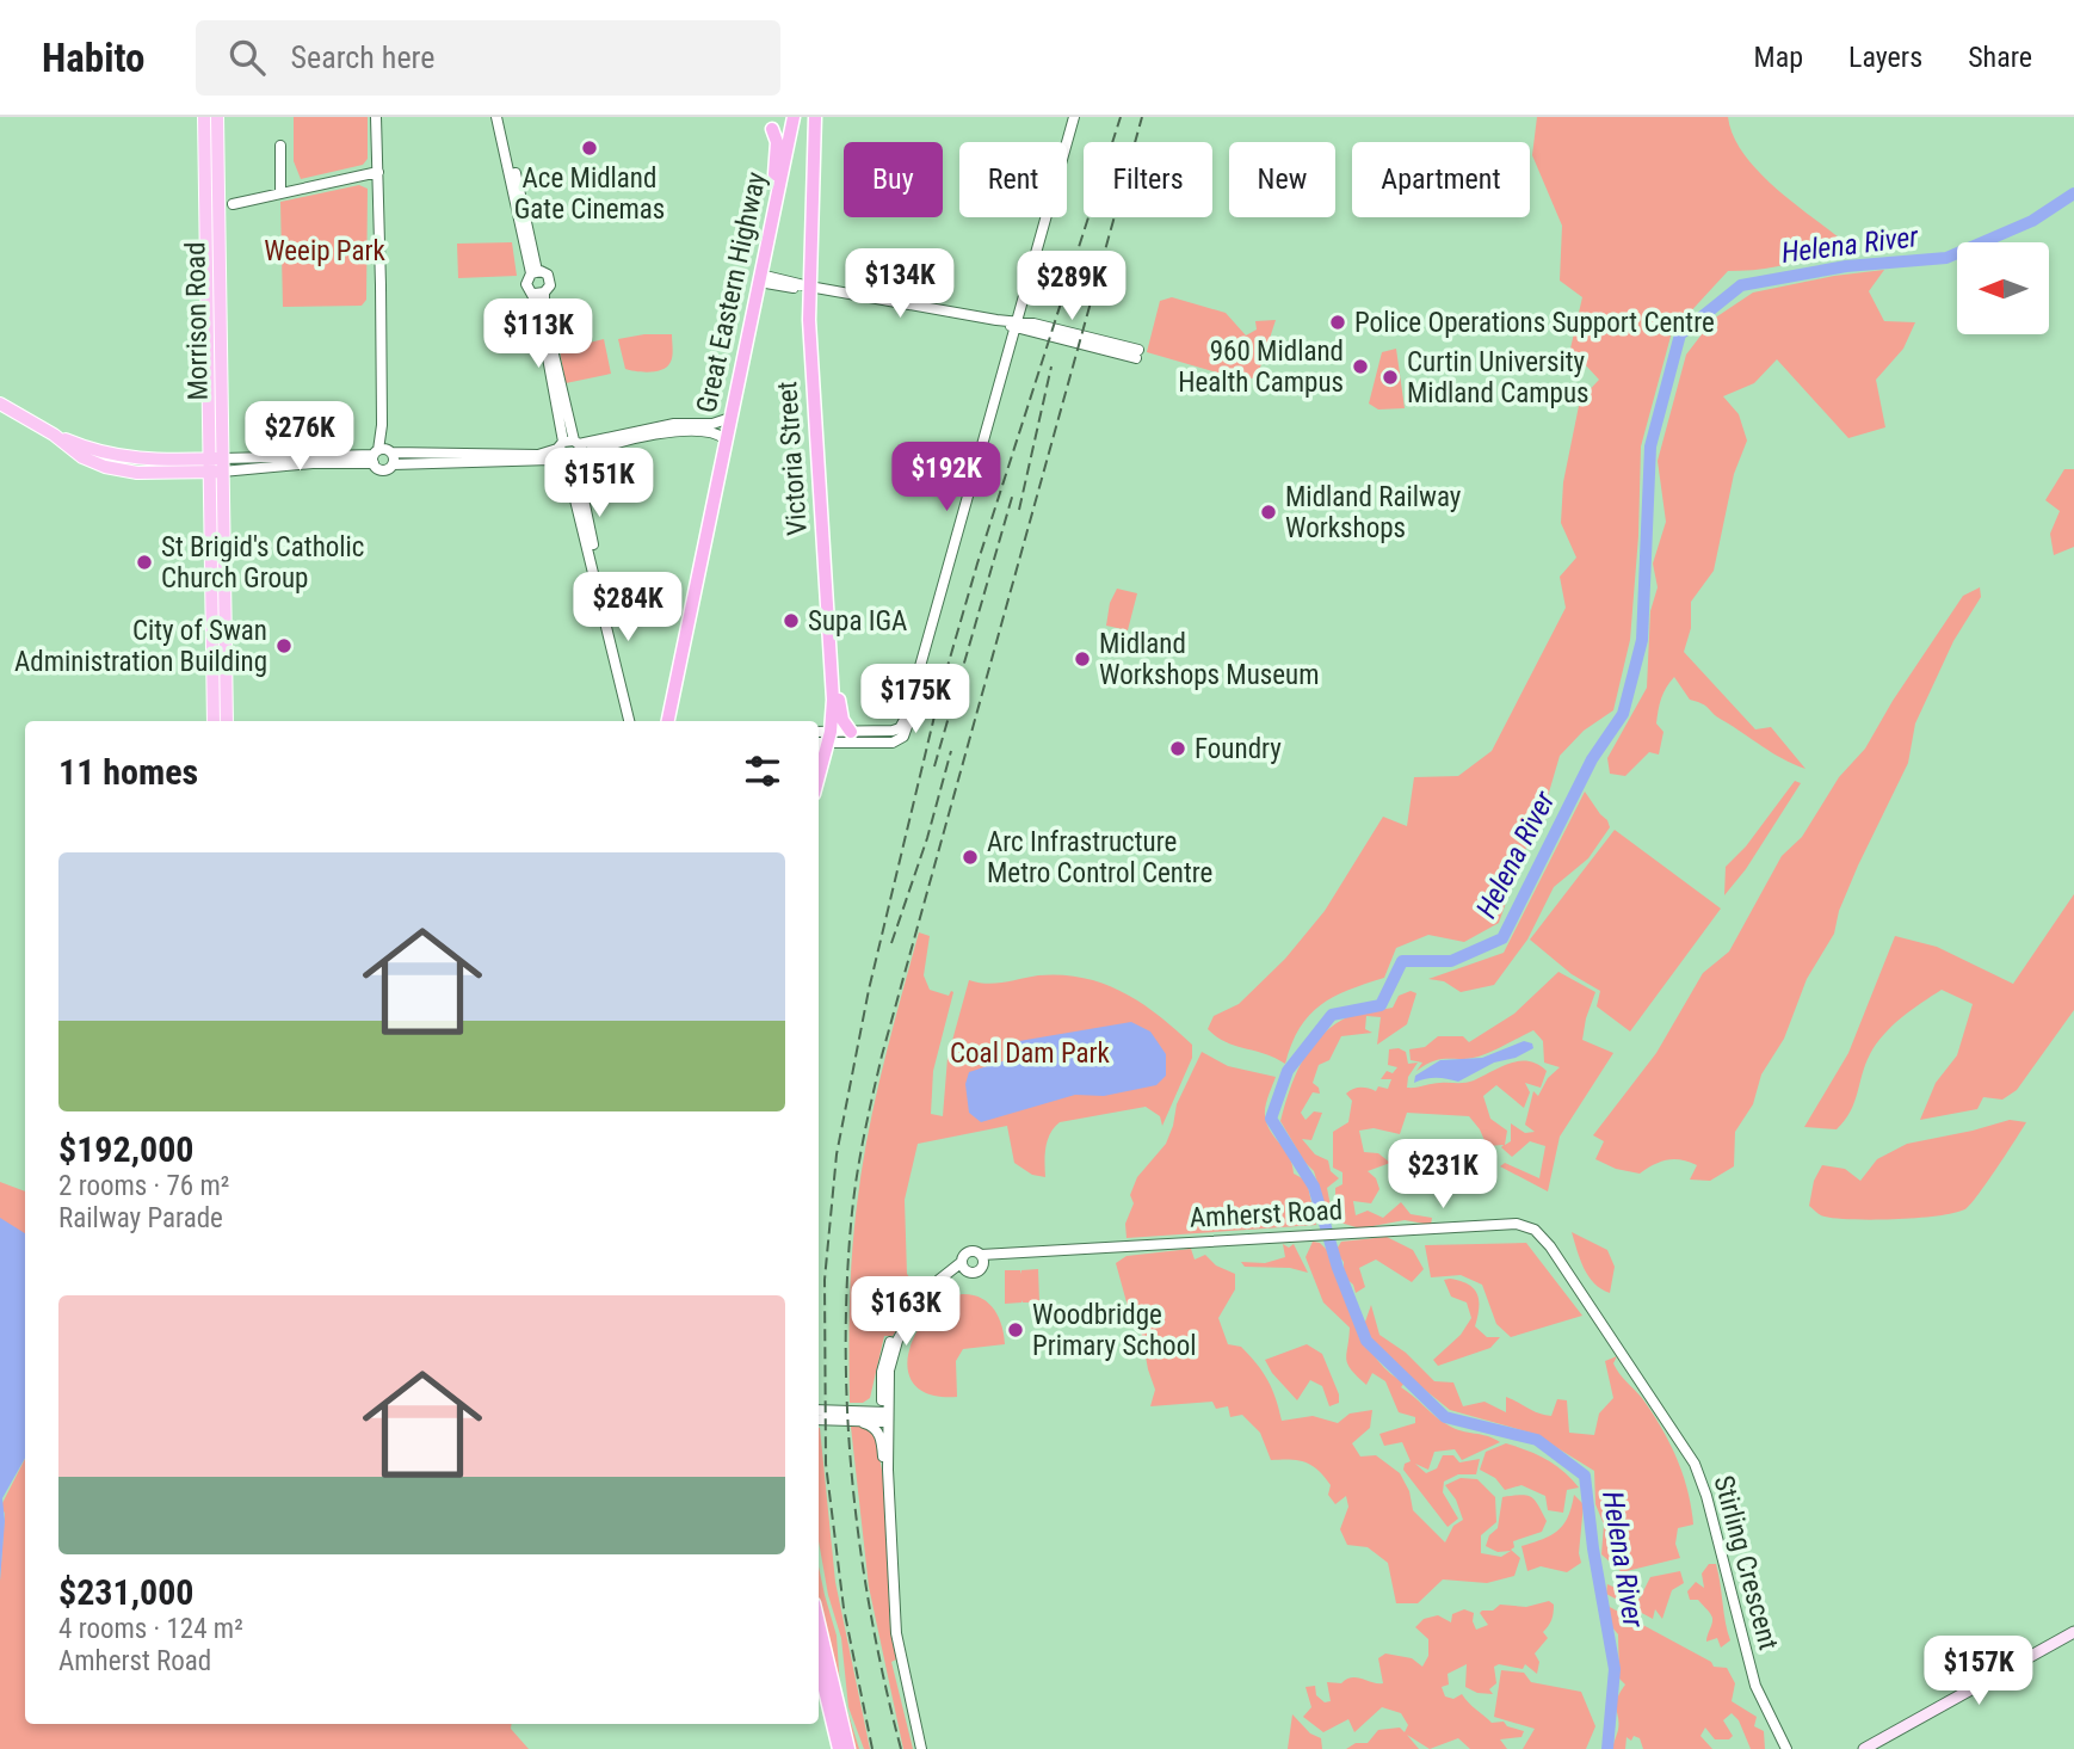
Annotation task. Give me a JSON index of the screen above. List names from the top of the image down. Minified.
{"streets":{"highway":["Great Eastern Highway","Victoria Street"],"main road":["Morrison Road"],"street":["Amherst Road","Stirling Crescent"]},"crossings":[["Amherst Road","Stirling Crescent"]],"water":["Helena River"],"parks":["Weeip Park","Coal Dam Park"],"places":["Ace Midland Gate Cinemas","Police Operations Support Centre","960 Midland Health Campus","Curtin University Midland Campus","Midland Railway Workshops","St Brigid's Catholic Church Group","Supa IGA","City of Swan Administration Building","Midland Workshops Museum","Foundry","Arc Infrastructure Metro Control Centre","Woodbridge Primary School"],"north":"left","page":{"header":"Habito","search":"Search here","nav":["Map","Layers","Share"],"chip":["Buy","Rent","Filters","New","Apartment"],"price":["$134K","$289K","$113K","$276K","$192K","$151K","$284K","$175K","$231K","$163K","$157K"],"heading":"11 homes","list":[{"name":"$192,000","note":"2 rooms · 76 m² · Railway Parade"},{"name":"$231,000","note":"4 rooms · 124 m² · Amherst Road"}]}}
